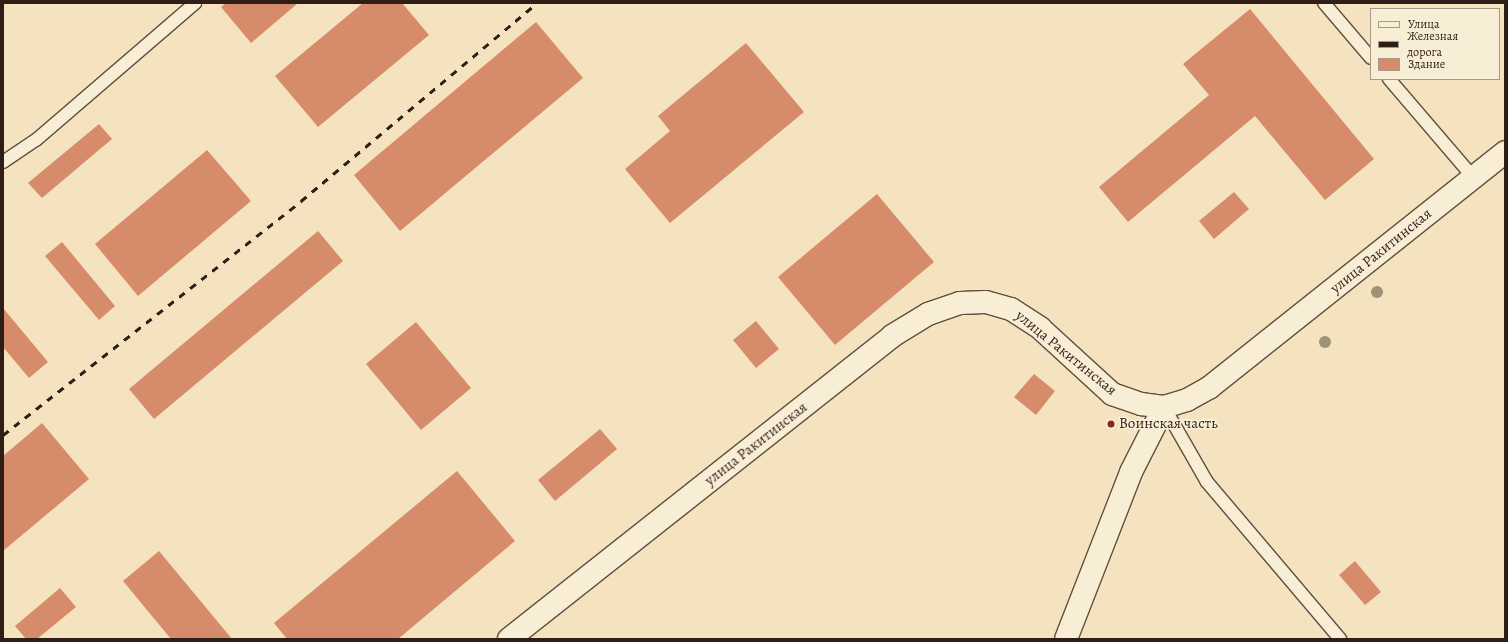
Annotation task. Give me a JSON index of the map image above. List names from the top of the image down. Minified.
{"streets":{"street":["улица Ракитинская"]},"places":["Воинская часть"],"legend":["Улица","Железная дорога","Здание"]}
